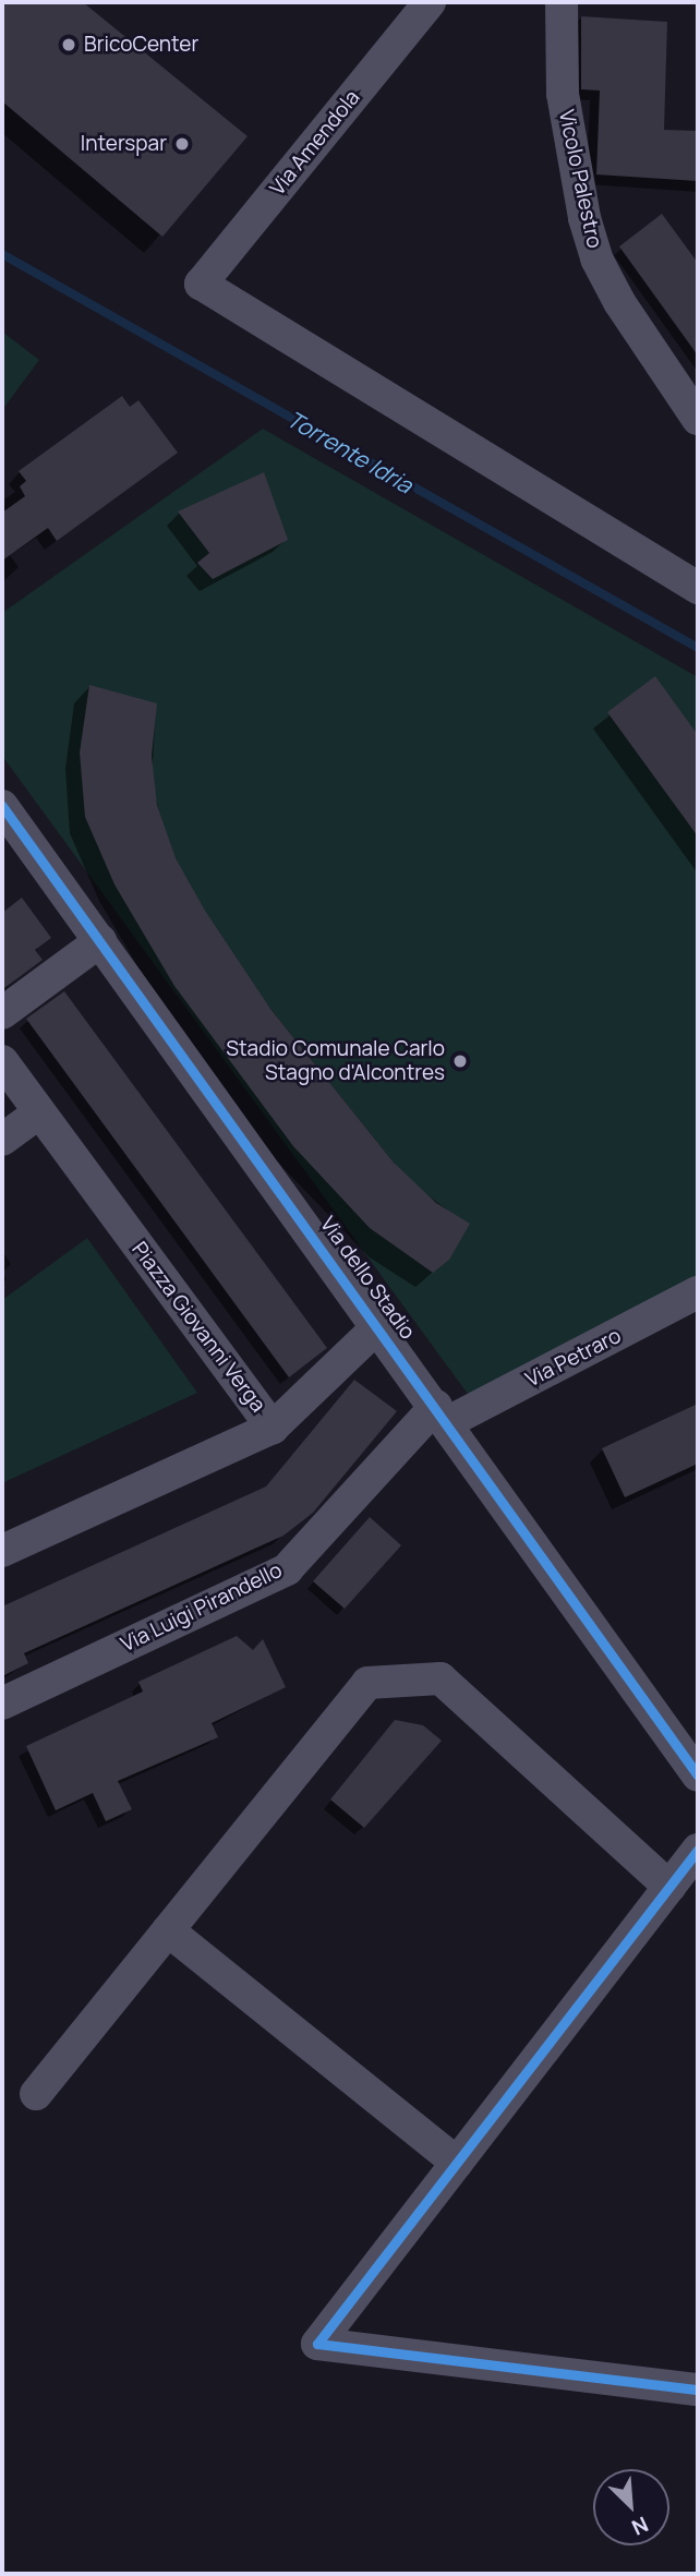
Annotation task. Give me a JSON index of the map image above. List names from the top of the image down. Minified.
{"streets":{"street":["Via Amendola","Vicolo Palestro","Via dello Stadio","Piazza Giovanni Verga","Via Petraro","Via Luigi Pirandello"]},"crossings":[["Via dello Stadio","Via Petraro"],["Via dello Stadio","Via Luigi Pirandello"],["Via Petraro","Via Luigi Pirandello"]],"water":["Torrente Idria"],"places":["BricoCenter","Interspar","Stadio Comunale Carlo Stagno d'Alcontres"],"north":"bottom right"}
